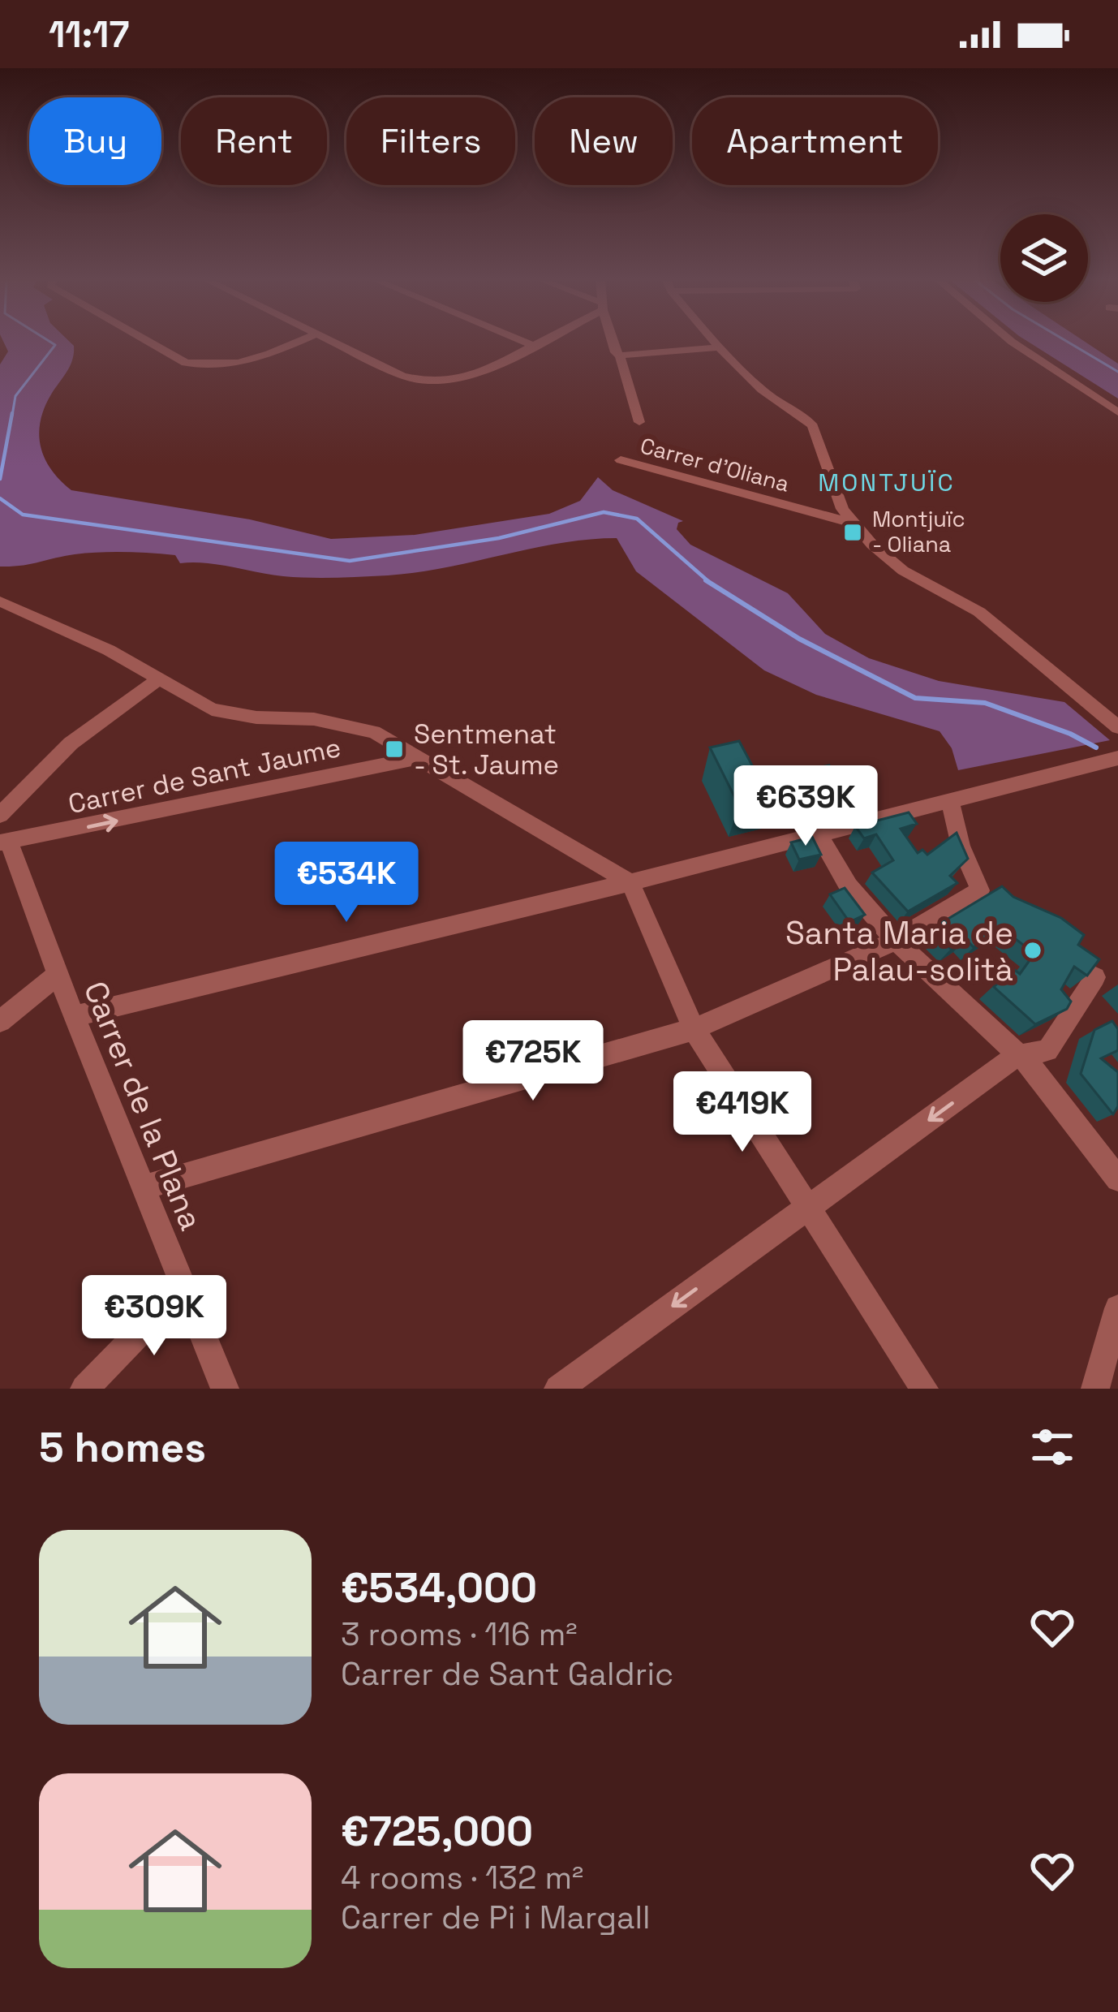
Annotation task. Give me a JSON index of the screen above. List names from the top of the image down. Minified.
{"streets":{"street":["Carrer d'Oliana","Carrer de Sant Jaume","Carrer de la Plana"]},"crossings":[["Carrer de Sant Jaume","Carrer de la Plana"]],"one_way":["Carrer de Sant Jaume"],"districts":["MONTJUÏC"],"places":{"transit":["Montjuïc - Oliana","Sentmenat - St. Jaume"],"other":["Santa Maria de Palau-solità"]},"page":{"status":"11:17","chip":["Buy","Rent","Filters","New","Apartment"],"price":["€639K","€534K","€725K","€419K","€309K"],"heading":"5 homes","list":[{"name":"€534,000","note":"3 rooms · 116 m² · Carrer de Sant Galdric"},{"name":"€725,000","note":"4 rooms · 132 m² · Carrer de Pi i Margall"}]}}
